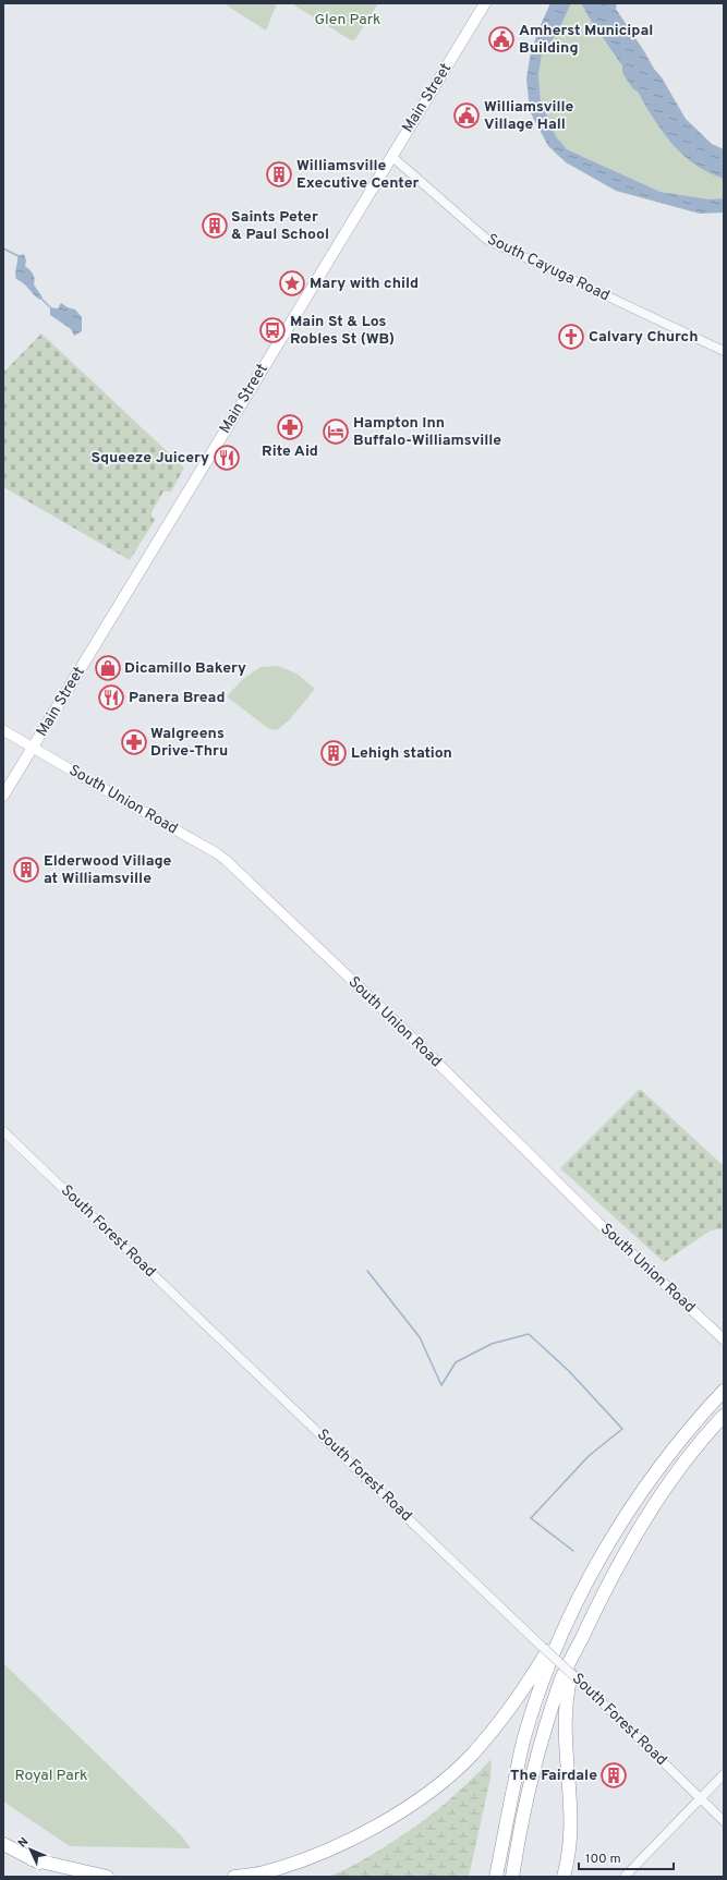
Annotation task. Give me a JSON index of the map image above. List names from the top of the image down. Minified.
{"streets":{"main road":["Main Street","South Union Road"],"street":["South Cayuga Road","South Forest Road"]},"crossings":[["Main Street","South Cayuga Road"],["Main Street","South Union Road"]],"parks":["Glen Park","Royal Park"],"places":{"public building":["Amherst Municipal Building","Williamsville Village Hall"],"building":["Williamsville Executive Center","Saints Peter & Paul School","Lehigh station","Elderwood Village at Williamsville","The Fairdale"],"place":["Mary with child"],"bus stop":["Main St & Los Robles St (WB)"],"church":["Calvary Church"],"pharmacy":["Rite Aid","Walgreens Drive-Thru"],"hotel":["Hampton Inn Buffalo-Williamsville"],"restaurant":["Squeeze Juicery","Panera Bread"],"shop":["Dicamillo Bakery"]},"scale_bar":"100 m","north":"top left"}
